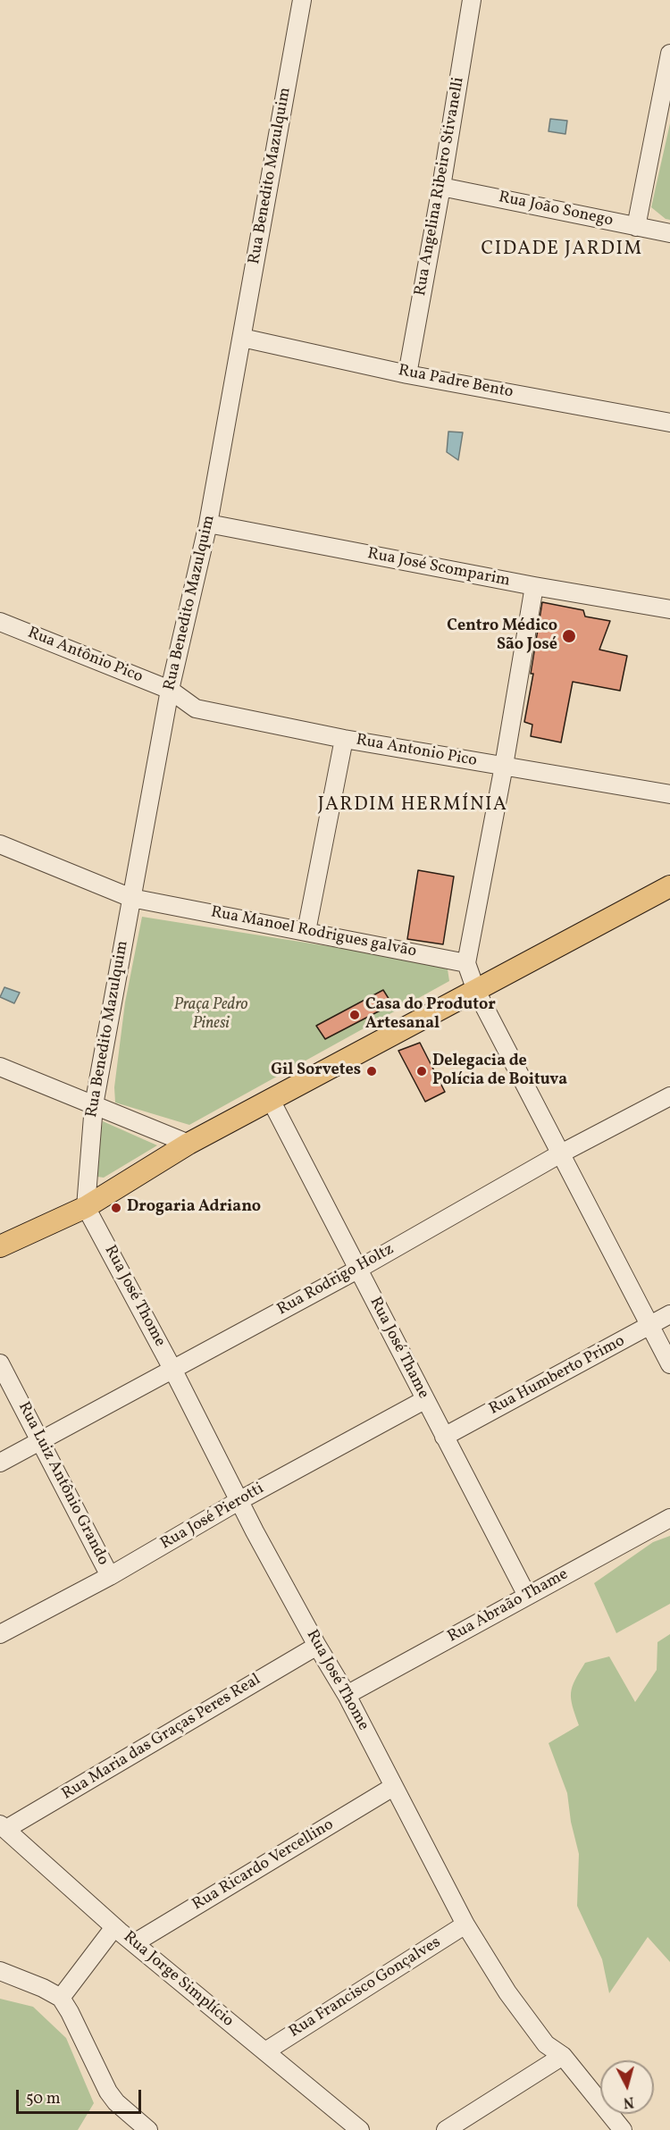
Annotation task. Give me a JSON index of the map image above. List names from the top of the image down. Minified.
{"streets":{"street":["Rua Benedito Mazulquim","Rua Angelina Ribeiro Stivanelli","Rua João Sonego","Rua Padre Bento","Rua José Scomparim","Rua Antônio Pico","Rua Antonio Pico","Rua Manoel Rodrigues galvão","Rua Rodrigo Holtz","Rua José Thome","Rua José Thame","Rua Humberto Primo","Rua Luiz Antônio Grando","Rua José Pierotti","Rua Abraão Thame","Rua Maria das Graças Peres Real","Rua Ricardo Vercellino","Rua Jorge Simplício","Rua Francisco Gonçalves"]},"crossings":[["Rua Benedito Mazulquim","Rua Padre Bento"],["Rua Benedito Mazulquim","Rua José Scomparim"],["Rua Benedito Mazulquim","Rua Antônio Pico"],["Rua Benedito Mazulquim","Rua Antonio Pico"],["Rua Benedito Mazulquim","Rua Manoel Rodrigues galvão"],["Rua Benedito Mazulquim","Rua José Thome"],["Rua Angelina Ribeiro Stivanelli","Rua João Sonego"],["Rua Angelina Ribeiro Stivanelli","Rua Padre Bento"],["Rua Antônio Pico","Rua Antonio Pico"],["Rua Rodrigo Holtz","Rua José Thome"],["Rua Rodrigo Holtz","Rua José Thame"],["Rua Rodrigo Holtz","Rua Luiz Antônio Grando"],["Rua José Thome","Rua José Pierotti"],["Rua José Thome","Rua Abraão Thame"],["Rua José Thome","Rua Maria das Graças Peres Real"],["Rua José Thome","Rua Ricardo Vercellino"],["Rua José Thome","Rua Francisco Gonçalves"],["Rua José Thame","Rua Humberto Primo"],["Rua José Thame","Rua José Pierotti"],["Rua José Thame","Rua Abraão Thame"],["Rua Luiz Antônio Grando","Rua José Pierotti"],["Rua Maria das Graças Peres Real","Rua Jorge Simplício"],["Rua Ricardo Vercellino","Rua Jorge Simplício"],["Rua Jorge Simplício","Rua Francisco Gonçalves"]],"districts":["CIDADE JARDIM","JARDIM HERMÍNIA"],"parks":["Praça Pedro Pinesi"],"places":["Centro Médico São José","Casa do Produtor Artesanal","Gil Sorvetes","Delegacia de Polícia de Boituva","Drogaria Adriano"],"scale_bar":"50 m","north":"bottom"}
